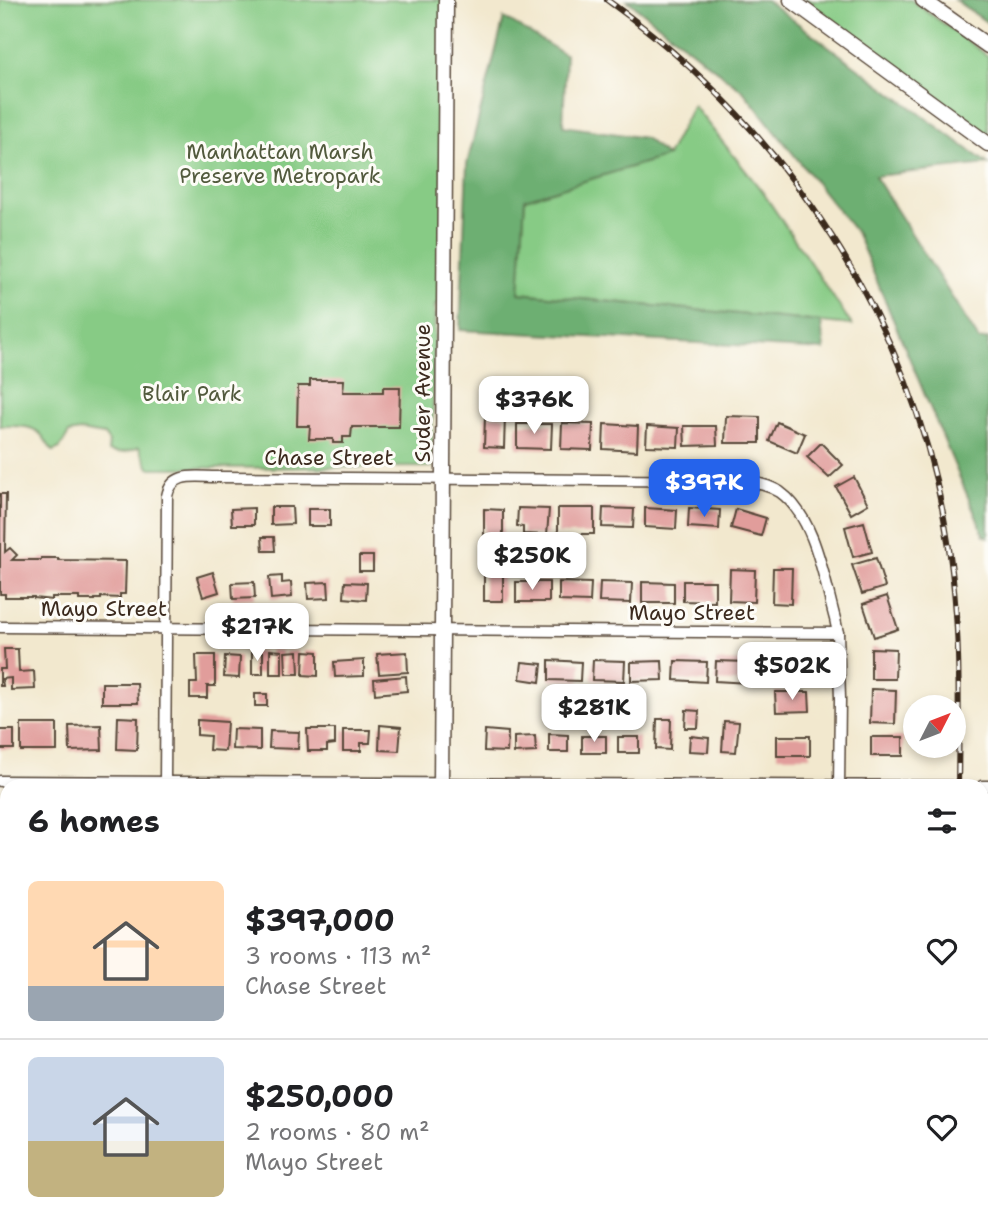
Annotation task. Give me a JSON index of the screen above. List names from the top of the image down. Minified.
{"streets":{"street":["Suder Avenue","Chase Street","Mayo Street"]},"crossings":[["Suder Avenue","Chase Street"],["Suder Avenue","Mayo Street"],["Chase Street","Mayo Street"]],"parks":["Manhattan Marsh Preserve Metropark","Blair Park"],"north":"top right","page":{"price":["$376K","$397K","$250K","$217K","$502K","$281K"],"heading":"6 homes","list":[{"name":"$397,000","note":"3 rooms · 113 m² · Chase Street"},{"name":"$250,000","note":"2 rooms · 80 m² · Mayo Street"}]}}
